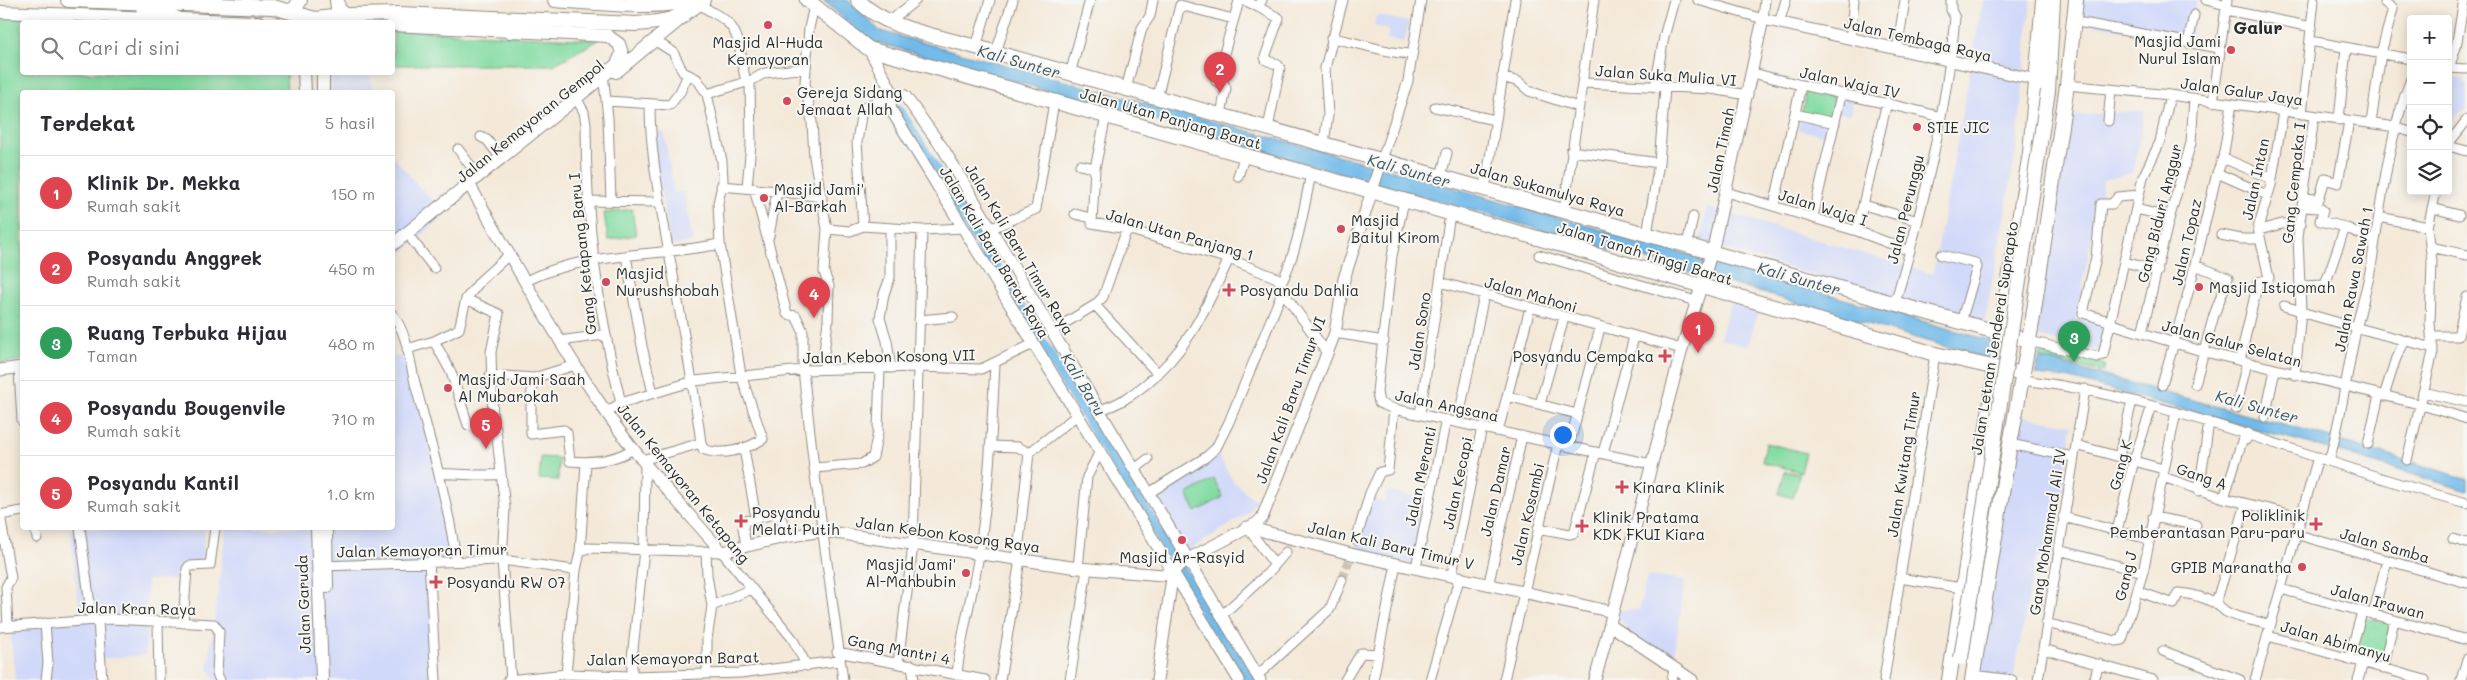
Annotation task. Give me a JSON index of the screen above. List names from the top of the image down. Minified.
{"streets":{"main road":["Jalan Utan Panjang Barat","Jalan Kemayoran Gempol","Jalan Sukamulya Raya","Jalan Tanah Tinggi Barat","Jalan Letnan Jenderal Suprapto","Jalan Garuda"],"street":["Jalan Tembaga Raya","Jalan Suka Mulia VI","Jalan Waja IV","Jalan Galur Jaya","Jalan Timah","Jalan Intan","Gang Cempaka I","Jalan Waja I","Jalan Perunggu","Gang Biduri Anggur","Jalan Utan Panjang 1","Jalan Topaz","Jalan Kali Baru Timur Raya","Jalan Kali Baru Barat Raya","Gang Ketapang Baru I","Jalan Rawa Sawah 1","Jalan Mahoni","Jalan Sono","Jalan Galur Selatan","Jalan Kebon Kosong VII","Jalan Kali Baru Timur VI","Jalan Angsana","Jalan Kwitang Timur","Gang K","Jalan Meranti","Gang A","Jalan Kemayoran Ketapang","Jalan Kecapi","Jalan Damar","Jalan Kosambi","Gang Mohammad Ali IV","Jalan Kebon Kosong Raya","Jalan Kali Baru Timur V","Jalan Samba","Jalan Kemayoran Timur","Gang J","Jalan Irawan","Jalan Kran Raya","Jalan Abimanyu","Gang Mantri 4","Jalan Kemayoran Barat"]},"crossings":[["Jalan Tembaga Raya","Jalan Timah"],["Jalan Tembaga Raya","Jalan Perunggu"],["Jalan Tembaga Raya","Jalan Letnan Jenderal Suprapto"],["Jalan Suka Mulia VI","Jalan Timah"],["Jalan Waja IV","Jalan Timah"],["Jalan Waja IV","Jalan Perunggu"],["Jalan Galur Jaya","Jalan Intan"],["Jalan Galur Jaya","Gang Cempaka I"],["Jalan Galur Jaya","Gang Biduri Anggur"],["Jalan Galur Jaya","Jalan Topaz"],["Jalan Galur Jaya","Jalan Rawa Sawah 1"],["Jalan Utan Panjang Barat","Jalan Utan Panjang 1"],["Jalan Utan Panjang Barat","Jalan Kali Baru Timur Raya"],["Jalan Utan Panjang Barat","Jalan Tanah Tinggi Barat"],["Jalan Utan Panjang Barat","Jalan Kali Baru Timur VI"],["Jalan Kemayoran Gempol","Gang Ketapang Baru I"],["Jalan Kemayoran Gempol","Jalan Kemayoran Ketapang"],["Jalan Timah","Jalan Sukamulya Raya"],["Jalan Timah","Jalan Waja I"],["Jalan Timah","Jalan Tanah Tinggi Barat"],["Jalan Timah","Jalan Mahoni"],["Jalan Timah","Jalan Angsana"],["Jalan Timah","Jalan Kali Baru Timur V"],["Jalan Intan","Jalan Galur Selatan"],["Gang Cempaka I","Jalan Galur Selatan"],["Jalan Sukamulya Raya","Jalan Perunggu"],["Jalan Sukamulya Raya","Jalan Letnan Jenderal Suprapto"],["Jalan Sukamulya Raya","Jalan Kali Baru Timur VI"],["Jalan Waja I","Jalan Perunggu"],["Gang Biduri Anggur","Jalan Galur Selatan"],["Jalan Utan Panjang 1","Jalan Kali Baru Timur VI"],["Jalan Topaz","Jalan Galur Selatan"],["Jalan Kali Baru Timur Raya","Jalan Kali Baru Barat Raya"],["Jalan Kali Baru Timur Raya","Jalan Kebon Kosong Raya"],["Jalan Kali Baru Barat Raya","Jalan Kebon Kosong VII"],["Jalan Kali Baru Barat Raya","Jalan Kebon Kosong Raya"],["Jalan Tanah Tinggi Barat","Jalan Letnan Jenderal Suprapto"],["Jalan Tanah Tinggi Barat","Jalan Kali Baru Timur VI"],["Jalan Tanah Tinggi Barat","Jalan Angsana"],["Jalan Tanah Tinggi Barat","Jalan Kwitang Timur"],["Gang Ketapang Baru I","Jalan Kebon Kosong VII"],["Jalan Rawa Sawah 1","Jalan Galur Selatan"],["Jalan Mahoni","Jalan Sono"],["Jalan Sono","Jalan Angsana"],["Jalan Kebon Kosong VII","Jalan Kemayoran Ketapang"],["Jalan Kali Baru Timur VI","Jalan Kali Baru Timur V"],["Jalan Angsana","Jalan Meranti"],["Jalan Angsana","Jalan Kecapi"],["Jalan Angsana","Jalan Damar"],["Jalan Angsana","Jalan Kosambi"],["Gang K","Gang A"],["Jalan Meranti","Jalan Kali Baru Timur V"],["Gang A","Gang Mohammad Ali IV"],["Gang A","Gang J"],["Jalan Kemayoran Ketapang","Jalan Kebon Kosong Raya"],["Jalan Kemayoran Ketapang","Jalan Kemayoran Barat"],["Jalan Kecapi","Jalan Kali Baru Timur V"],["Jalan Damar","Jalan Kali Baru Timur V"],["Jalan Kosambi","Jalan Kali Baru Timur V"],["Gang Mohammad Ali IV","Gang J"],["Jalan Kemayoran Timur","Jalan Garuda"]],"districts":["Galur"],"water":["Kali Sunter","Kali Baru"],"places":{"other":["Masjid Al-Huda Kemayoran","Masjid Jami Nurul Islam","Gereja Sidang Jemaat Allah","STIE JIC","Masjid Jami' Al-Barkah","Masjid Baitul Kirom","Masjid Nurushshobah","Masjid Istiqomah","Masjid Jami Saah Al Mubarokah","Masjid Ar-Rasyid","GPIB Maranatha","Masjid Jami' Al-Mahbubin"],"health":["Posyandu Dahlia","Posyandu Cempaka","Kinara Klinik","Posyandu Melati Putih","Poliklinik Pemberantasan Paru-paru","Klinik Pratama KDK FKUI Kiara","Posyandu RW 07"]},"page":{"map_buttons":["+","−"],"search":"Cari di sini","pins":["2","4","1","3","5"],"heading":["Terdekat","5 hasil"],"list":[{"mark":"1","name":"Klinik Dr. Mekka","note":"Rumah sakit","value":"150 m"},{"mark":"2","name":"Posyandu Anggrek","note":"Rumah sakit","value":"450 m"},{"mark":"3","name":"Ruang Terbuka Hijau","note":"Taman","value":"480 m"},{"mark":"4","name":"Posyandu Bougenvile","note":"Rumah sakit","value":"710 m"},{"mark":"5","name":"Posyandu Kantil","note":"Rumah sakit","value":"1.0 km"}]}}
